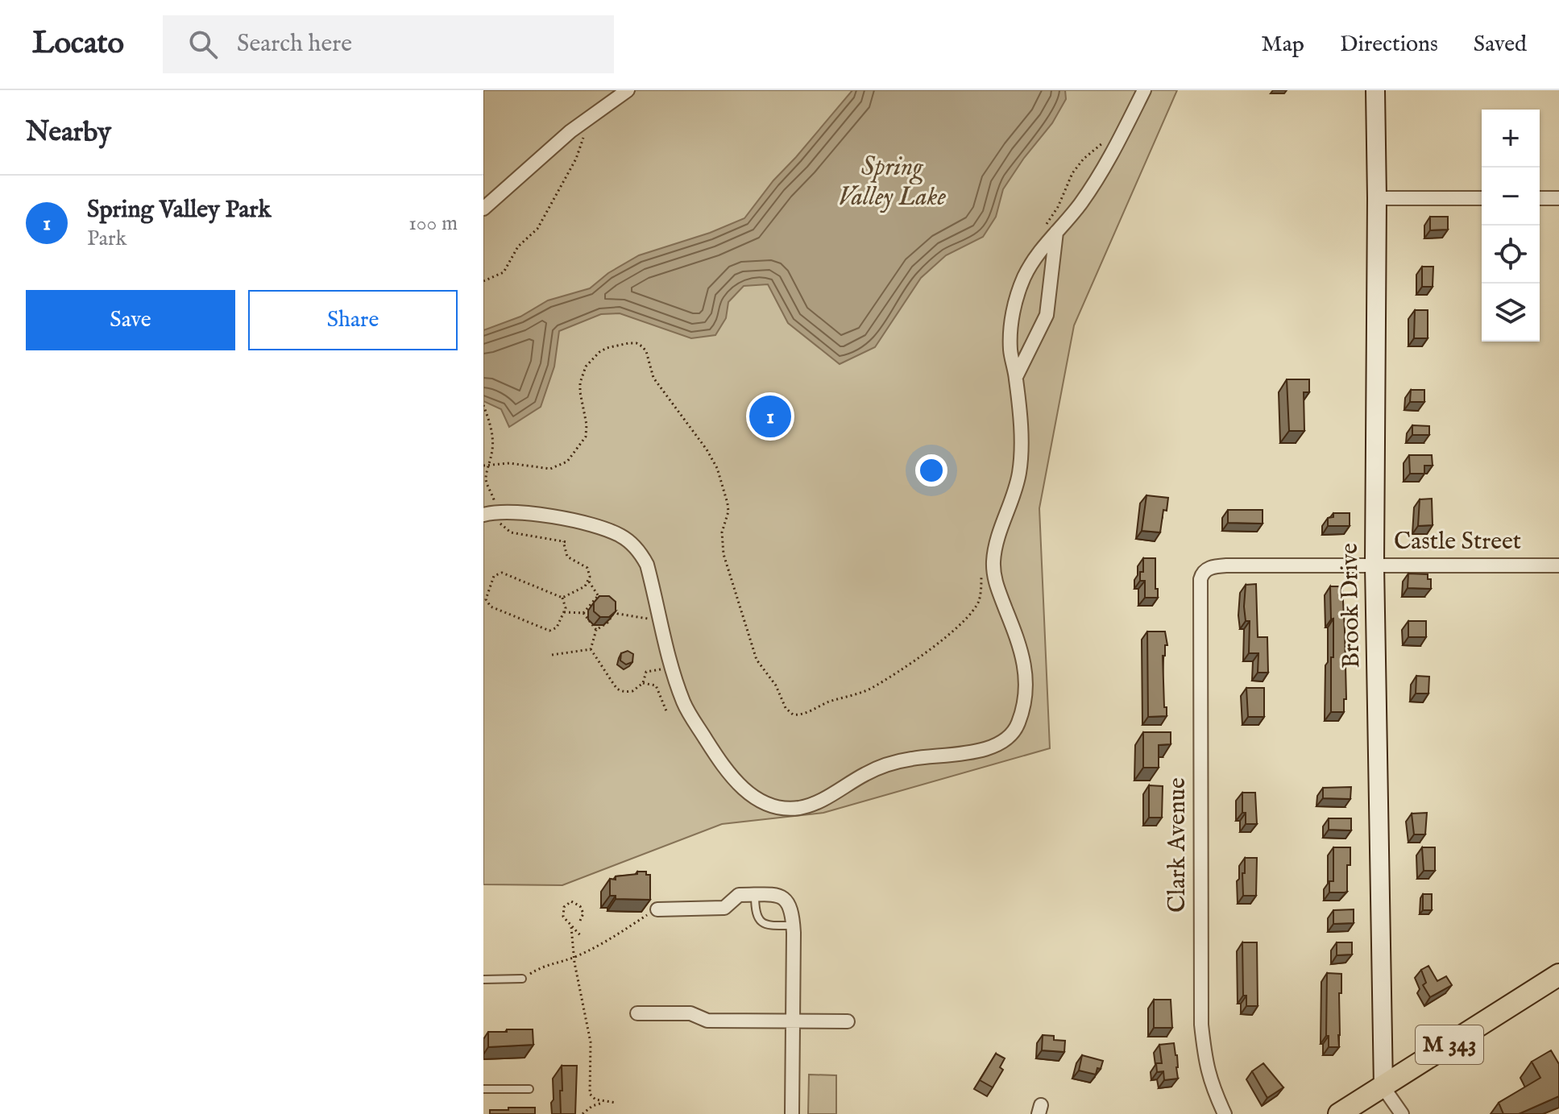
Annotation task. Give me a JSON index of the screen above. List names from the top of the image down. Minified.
{"streets":{"main road":["M 343"],"street":["Castle Street","Brook Drive","Clark Avenue"]},"crossings":[["Castle Street","Brook Drive"],["Castle Street","Clark Avenue"],["Brook Drive","M 343"]],"water":["Spring Valley Lake"],"page":{"header":"Locato","search":"Search here","nav":["Map","Directions","Saved"],"heading":"Nearby","map_buttons":["+","−"],"list":[{"mark":"1","name":"Spring Valley Park","note":"Park","value":"100 m"}],"buttons":["Save","Share"],"pins":"1"}}
